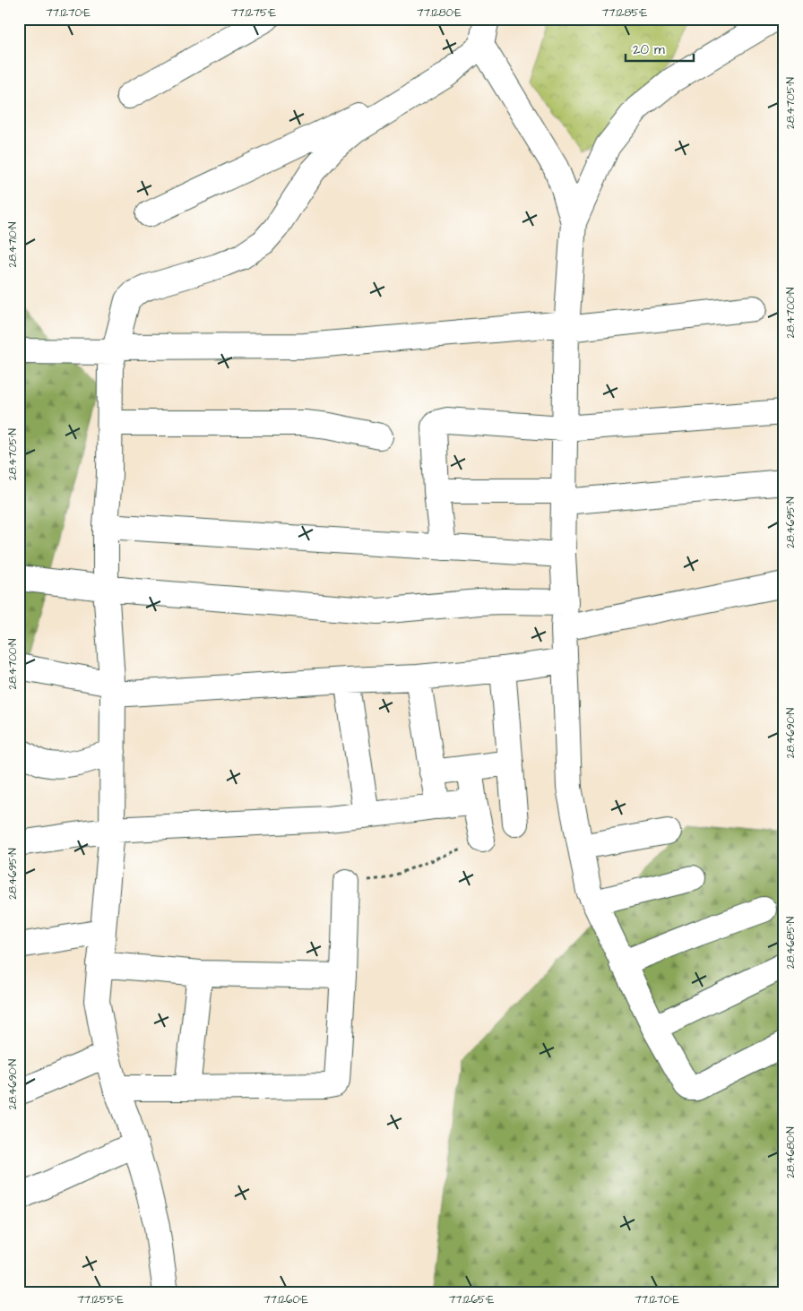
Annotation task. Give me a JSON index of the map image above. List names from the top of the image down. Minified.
{"scale_bar":"20 m","coordinates":["77.1270°E","77.1275°E","77.1280°E","77.1285°E","28.4705°N","28.4710°N","28.4700°N","28.4695°N","28.4690°N","28.4685°N","28.4680°N","77.1255°E","77.1260°E","77.1265°E"]}
